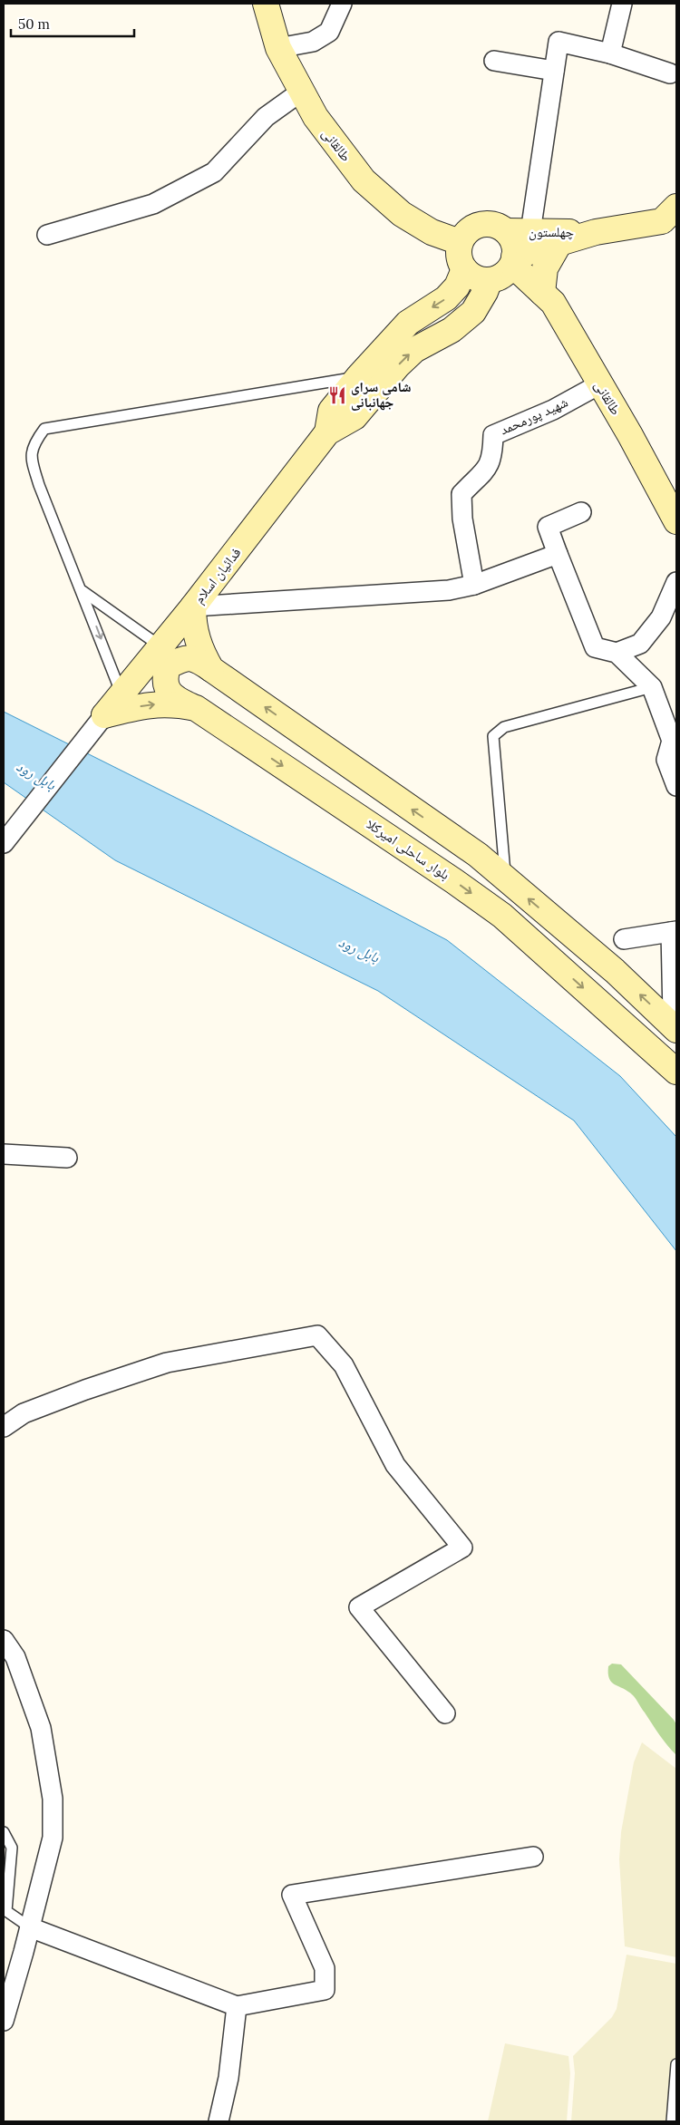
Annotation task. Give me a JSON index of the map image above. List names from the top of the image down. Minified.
{"streets":{"main road":["طالقانی","چهلستون","فدائیان اسلام","بلوار ساحلی امیرکلا"],"street":["شهید پورمحمد"]},"crossings":[["طالقانی","چهلستون"],["طالقانی","شهید پورمحمد"],["طالقانی","فدائیان اسلام"],["چهلستون","فدائیان اسلام"],["فدائیان اسلام","بلوار ساحلی امیرکلا"]],"water":["بابل رود"],"places":{"restaurant":["شامی سرای جهانبانی"]},"scale_bar":"50 m"}
